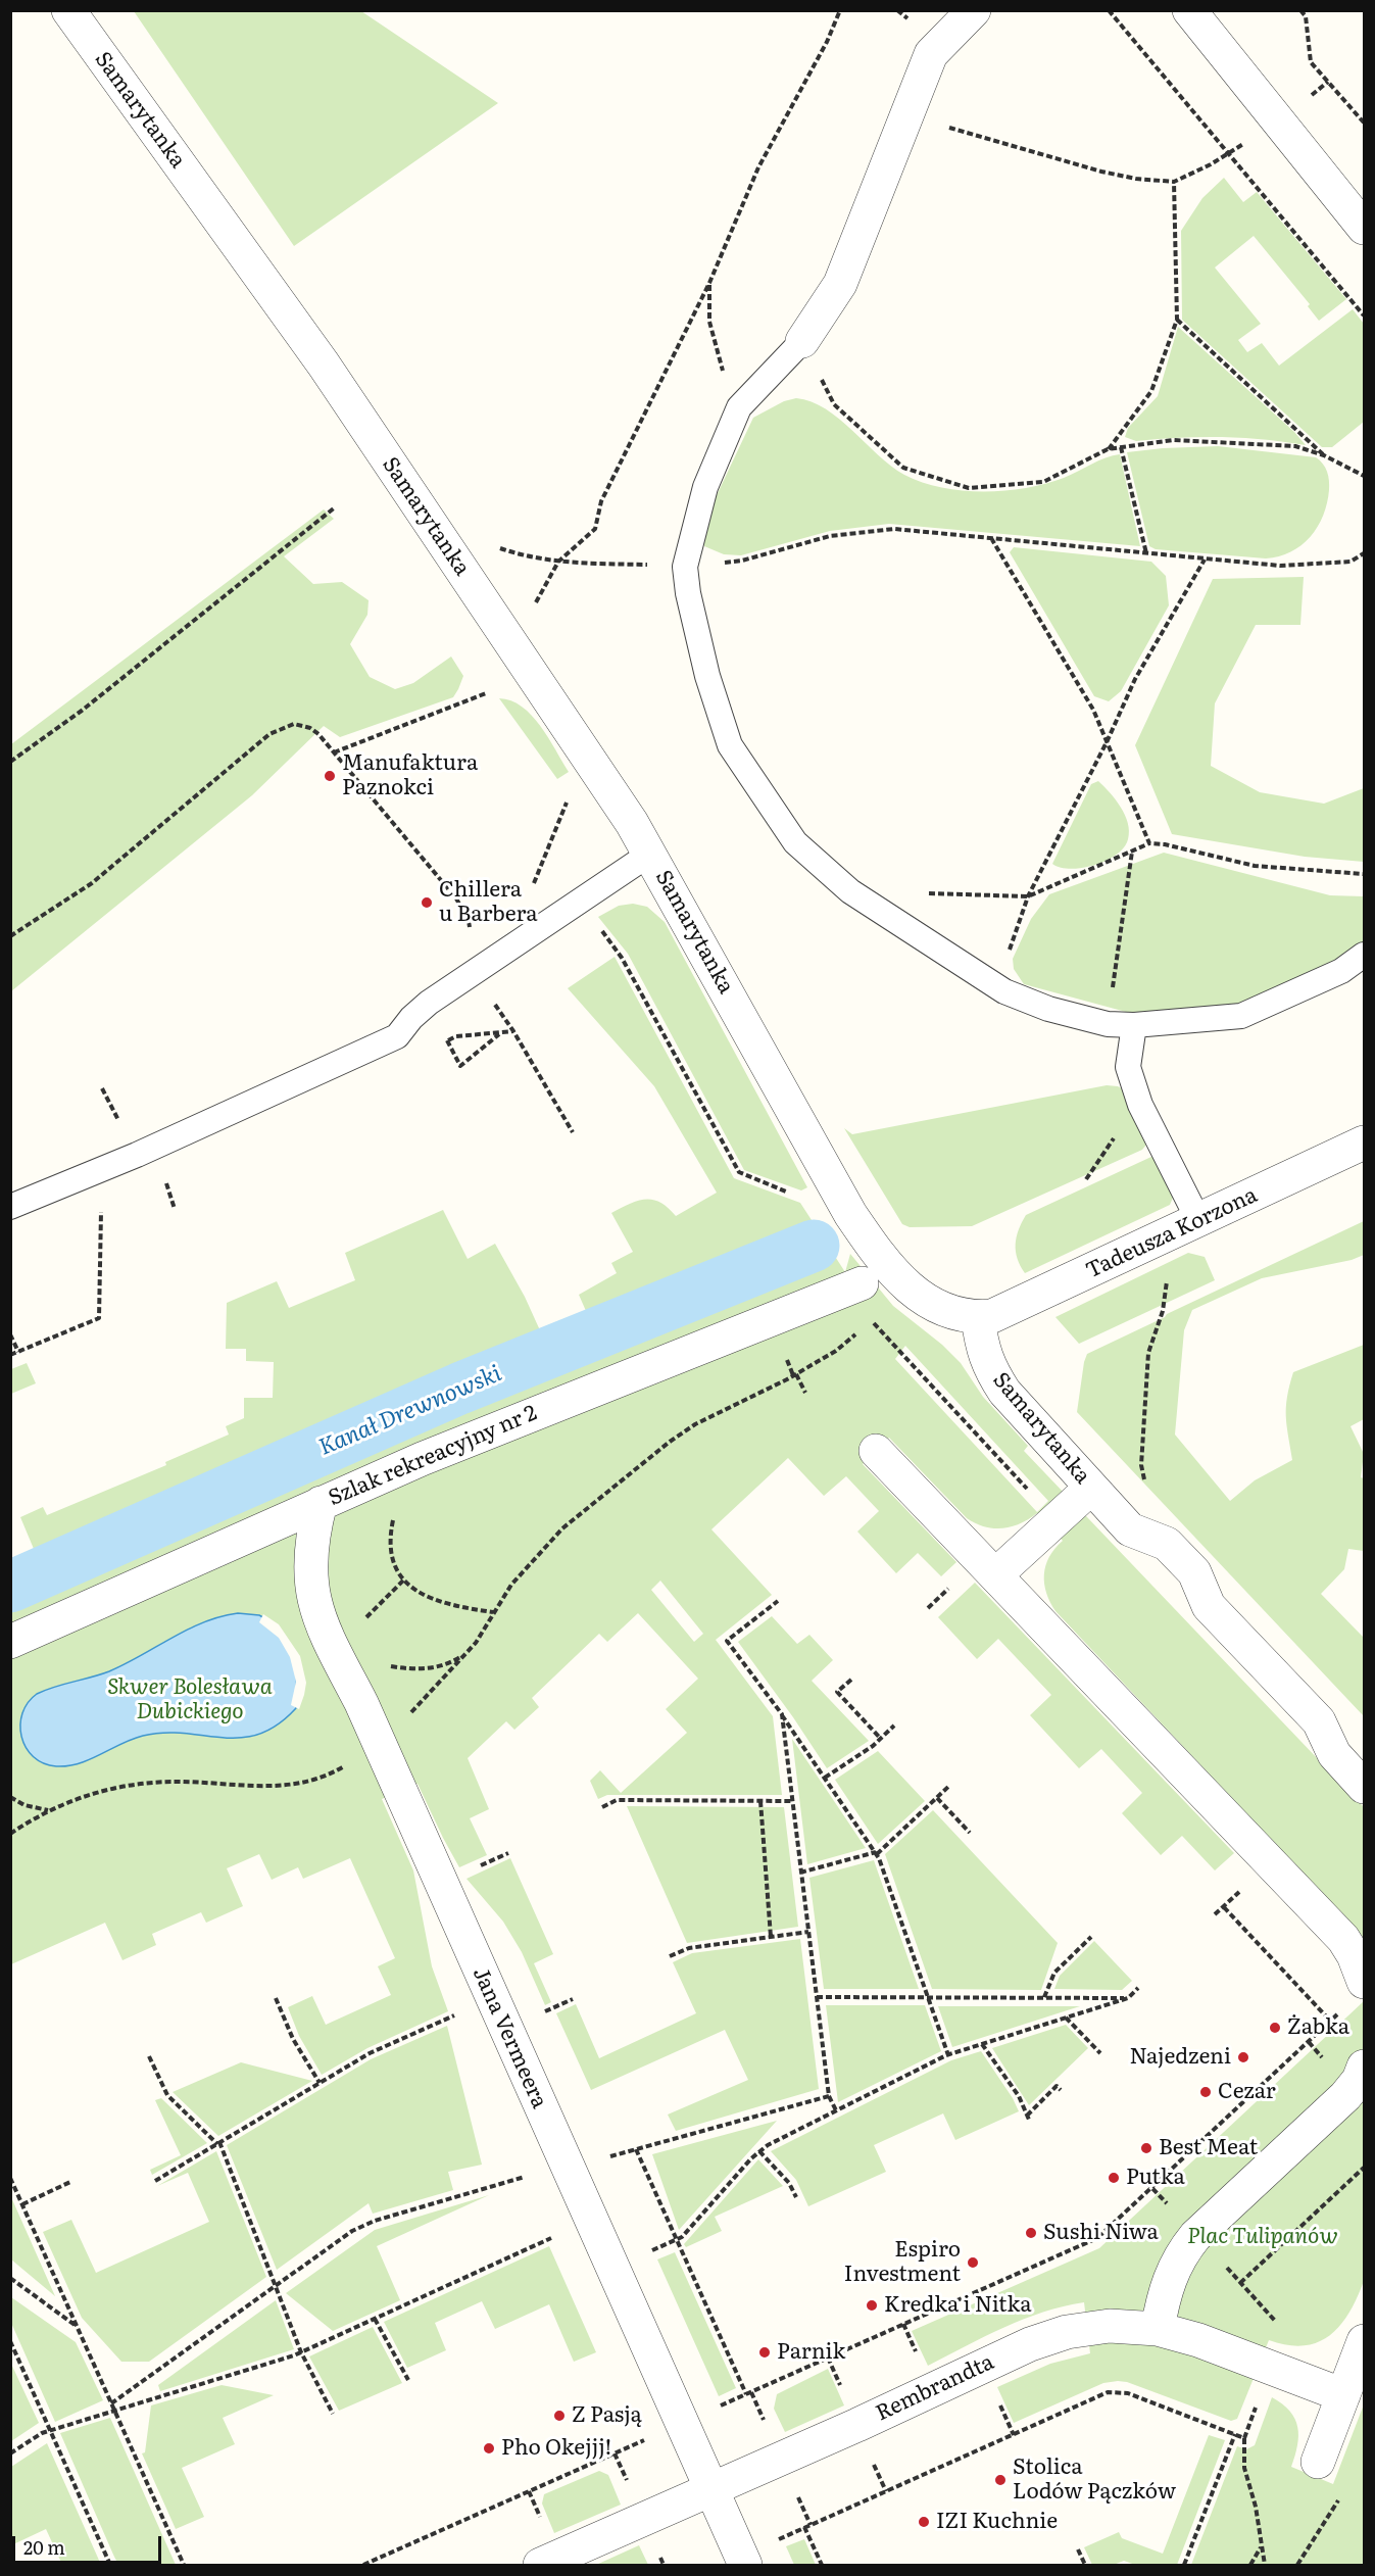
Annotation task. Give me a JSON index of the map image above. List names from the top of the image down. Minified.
{"streets":{"street":["Samarytanka","Tadeusza Korzona","Szlak rekreacyjny nr 2","Jana Vermeera","Rembrandta"]},"crossings":[["Samarytanka","Tadeusza Korzona"],["Szlak rekreacyjny nr 2","Jana Vermeera"],["Jana Vermeera","Rembrandta"]],"water":["Kanał Drewnowski"],"parks":["Skwer Bolesława Dubickiego","Plac Tulipanów"],"places":["Manufaktura Paznokci","Chillera u Barbera","Żabka","Najedzeni","Cezar","Best Meat","Putka","Sushi Niwa","Espiro Investment","Kredka i Nitka","Parnik","Z Pasją","Pho Okejjj!","Stolica Lodów Pączków","IZI Kuchnie"],"scale_bar":"20 m"}
